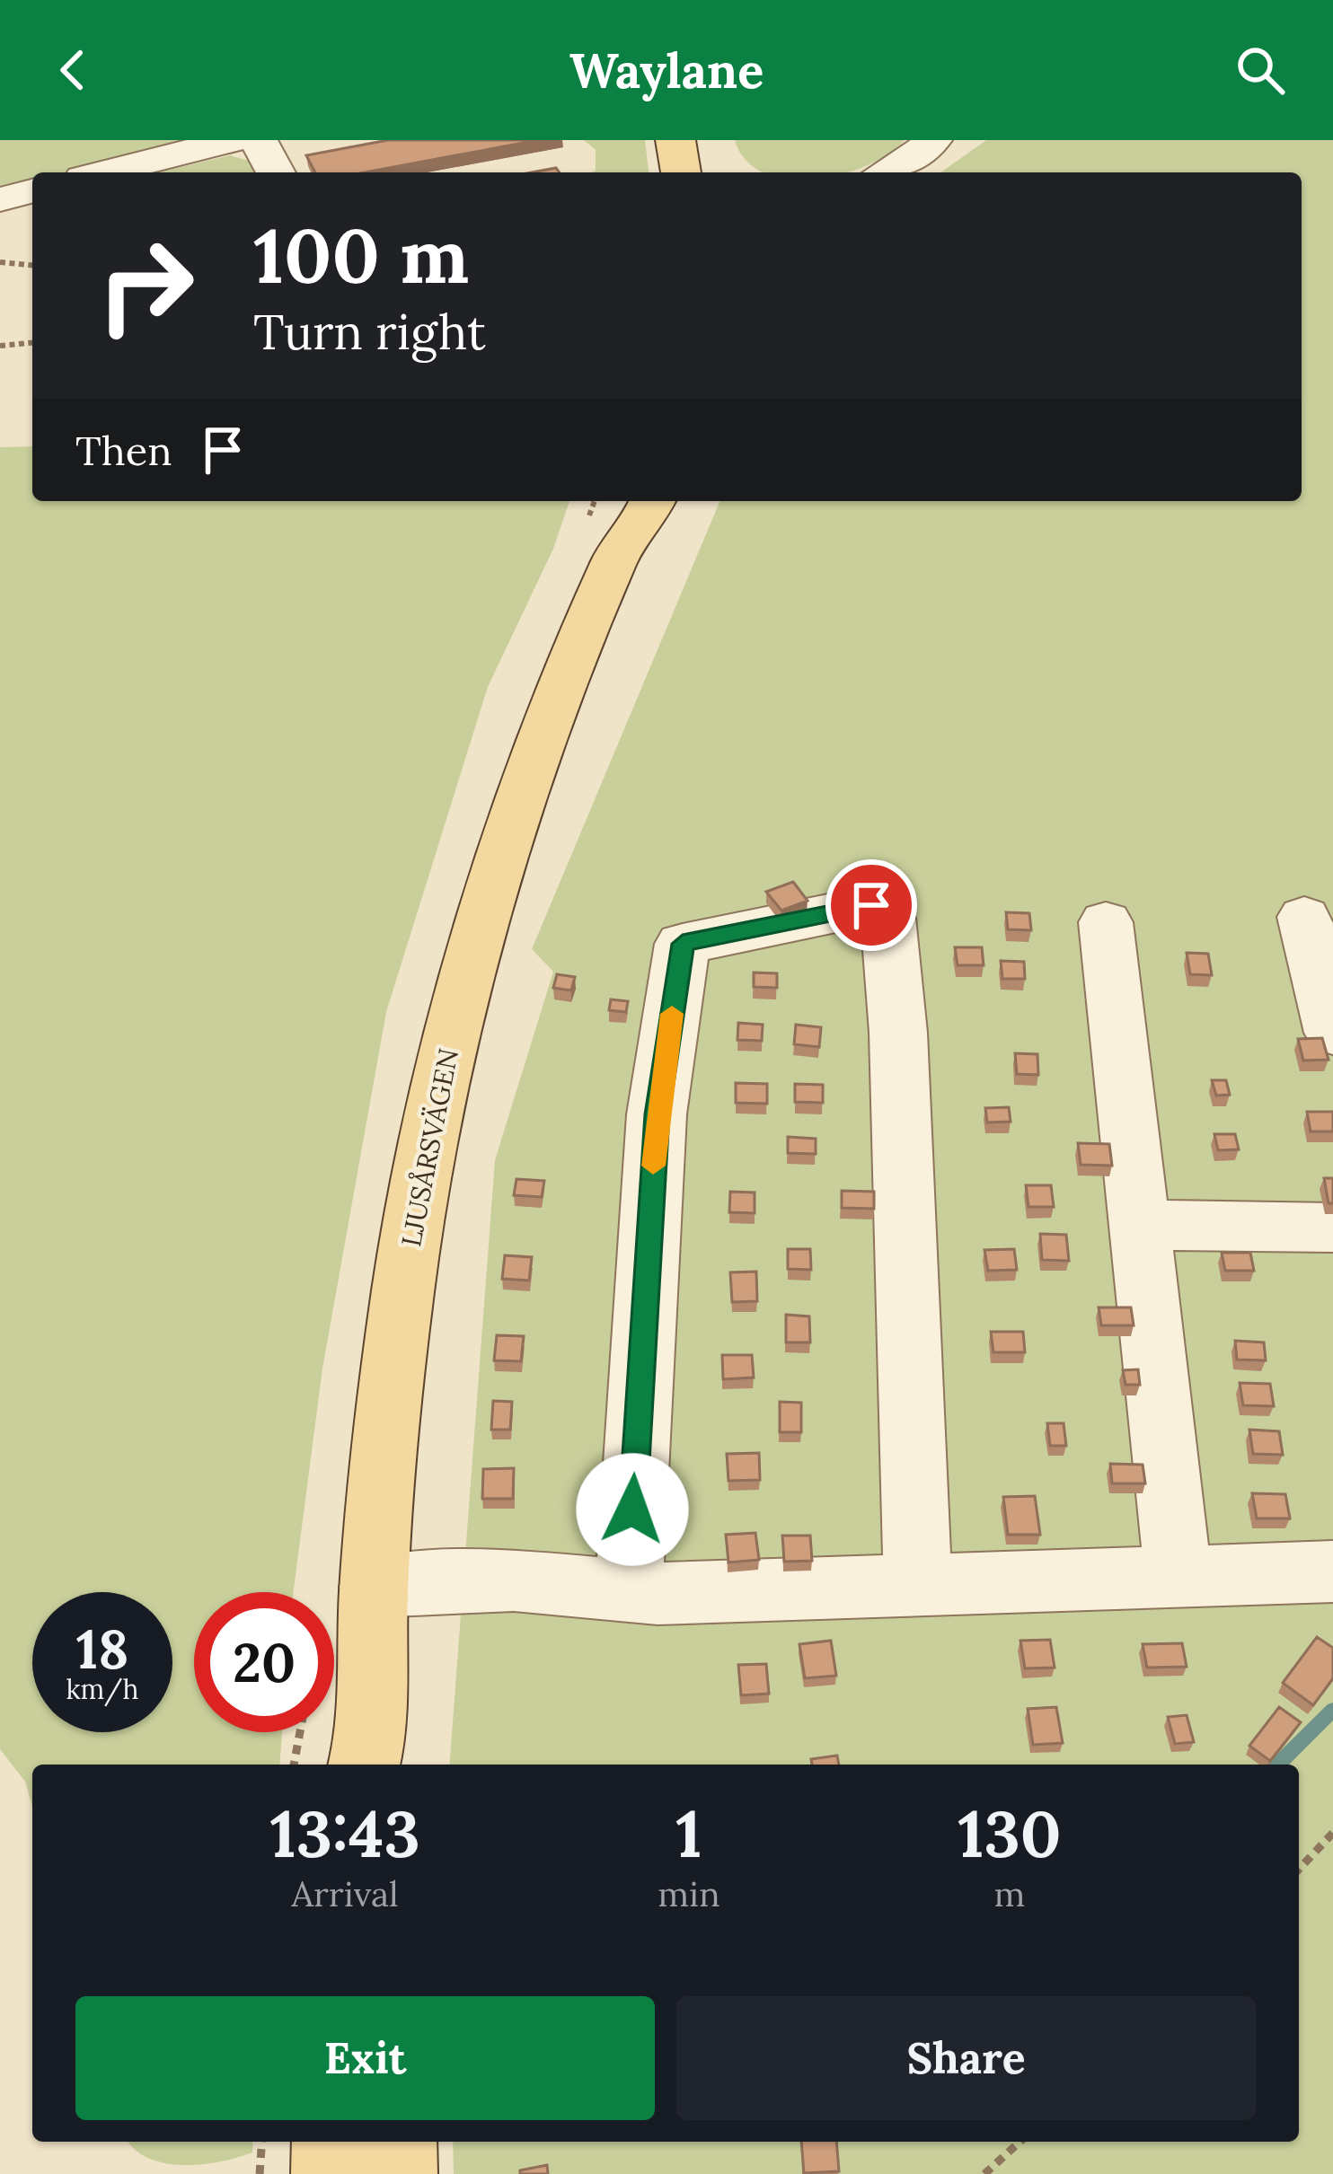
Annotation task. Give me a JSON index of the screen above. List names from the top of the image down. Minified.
{"streets":{"main road":["LJUSÅRSVÄGEN"]},"page":{"header":"Waylane","turn":["100 m","Turn right"],"then":"Then","speed":"18 km/h","limit":"20","eta":["13:43","Arrival","1","min","130","m"],"buttons":["Exit","Share"]}}
